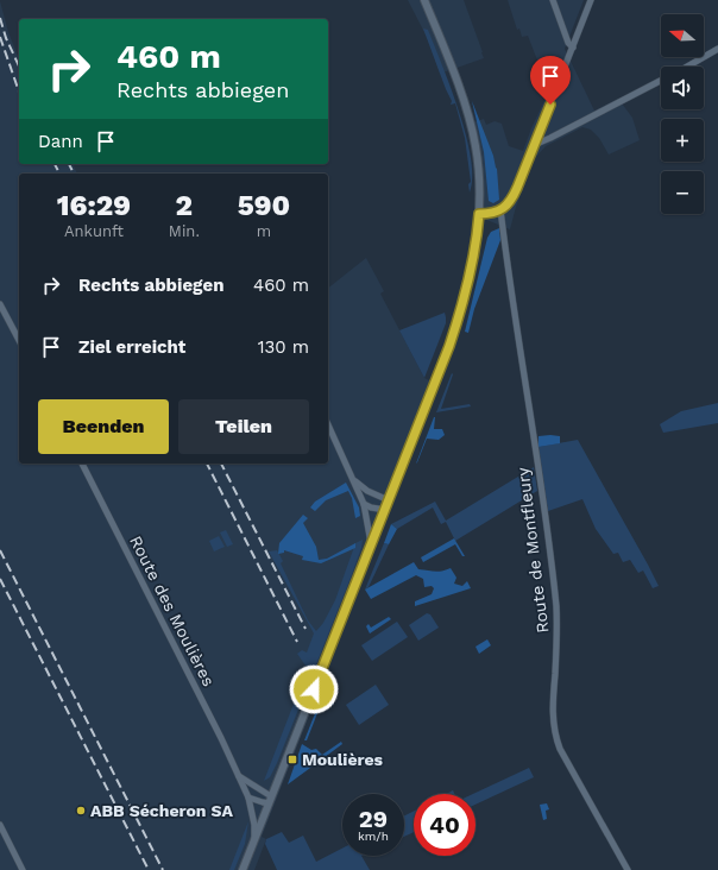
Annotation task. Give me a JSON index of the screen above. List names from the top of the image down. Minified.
{"streets":{"street":["Route de Montfleury","Route des Moulières"]},"places":{"transit":["Moulières"],"other":["ABB Sécheron SA"]},"north":"left","page":{"map_buttons":["+","−"],"turn":["460 m","Rechts abbiegen"],"then":"Dann","eta":["16:29","Ankunft","2","Min.","590","m"],"list":[{"name":"Rechts abbiegen","value":"460 m"},{"name":"Ziel erreicht","value":"130 m"}],"buttons":["Beenden","Teilen"],"speed":"29 km/h","limit":"40"}}
